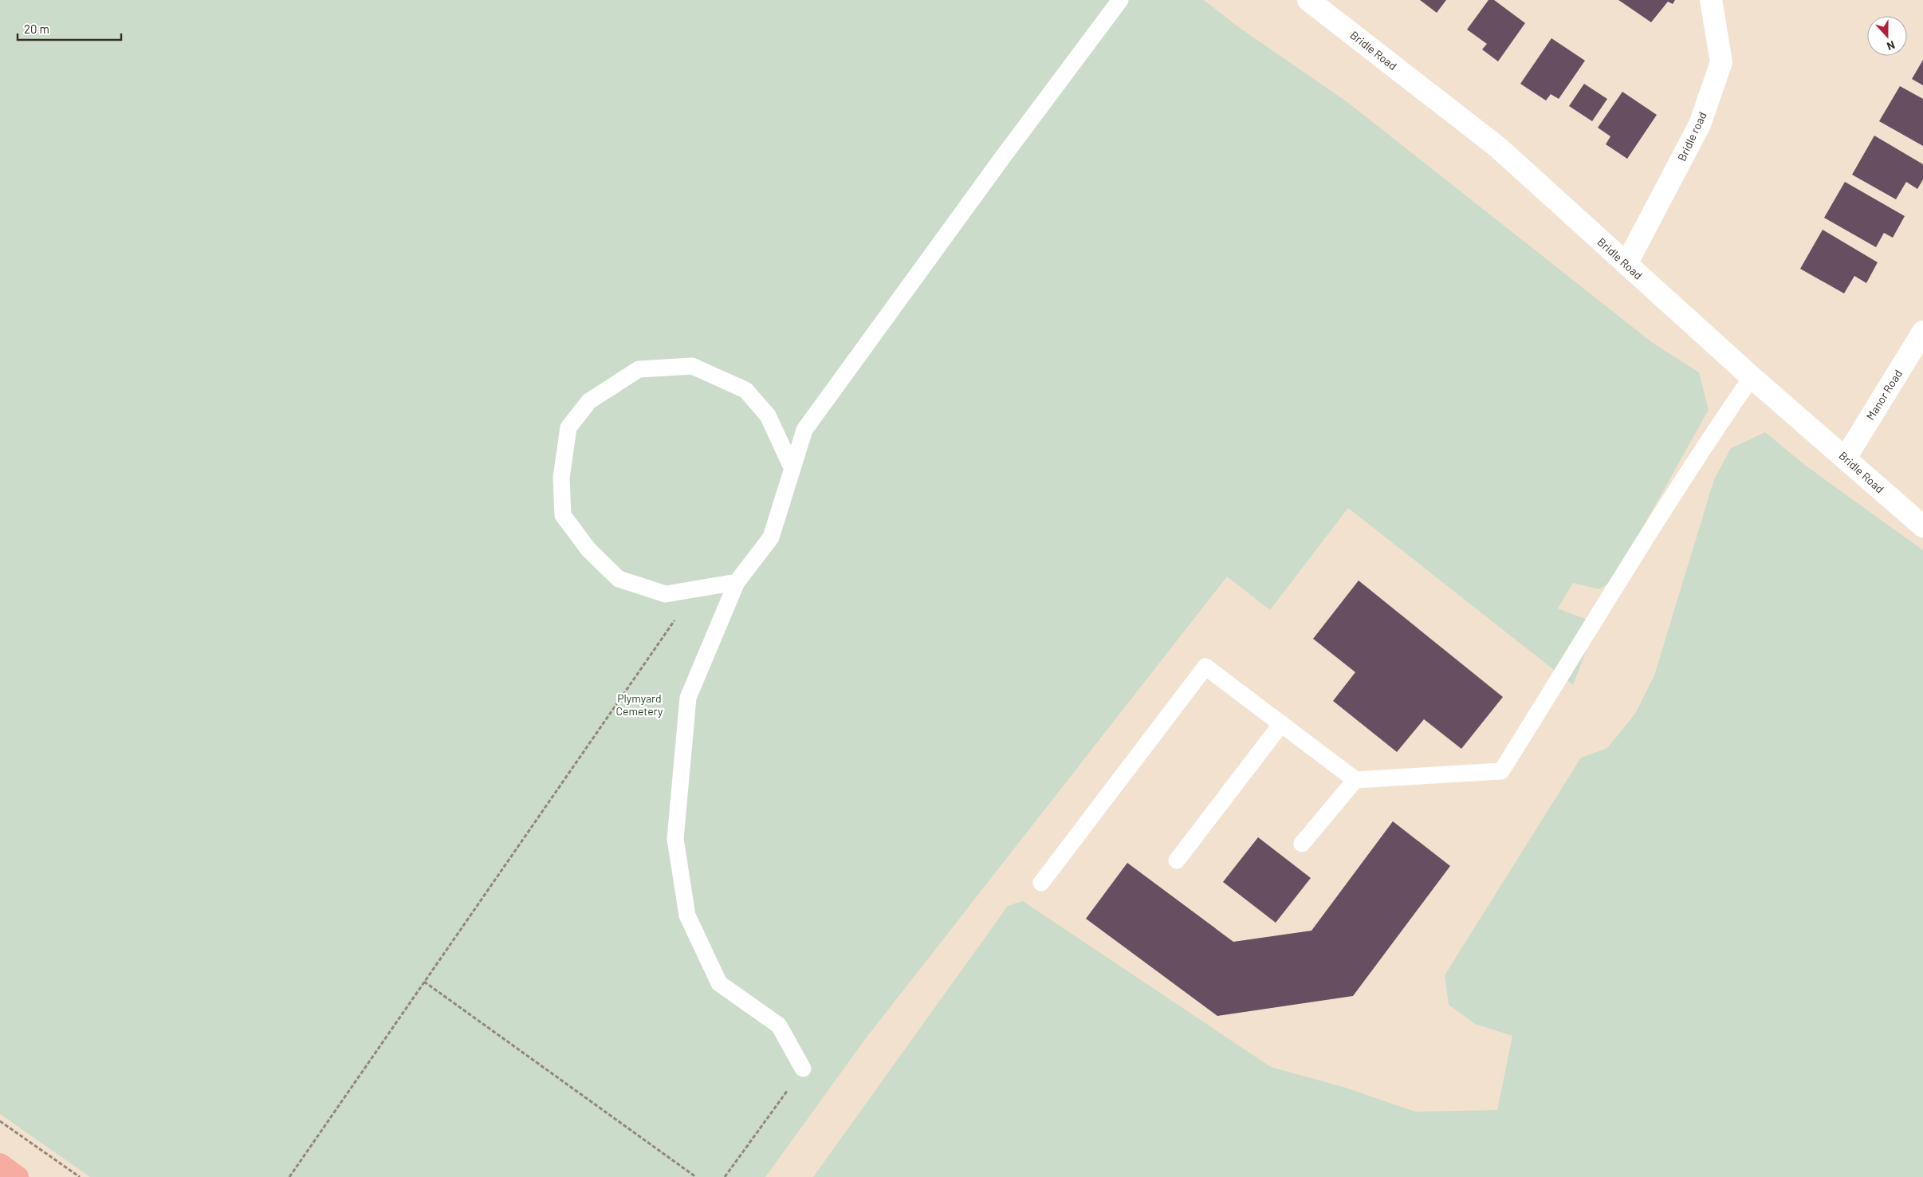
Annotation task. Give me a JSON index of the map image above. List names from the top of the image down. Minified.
{"streets":{"street":["Bridle Road","Bridle road","Manor Road"]},"crossings":[["Bridle Road","Bridle road"],["Bridle Road","Manor Road"]],"parks":["Plymyard Cemetery"],"scale_bar":"20 m","north":"bottom"}
